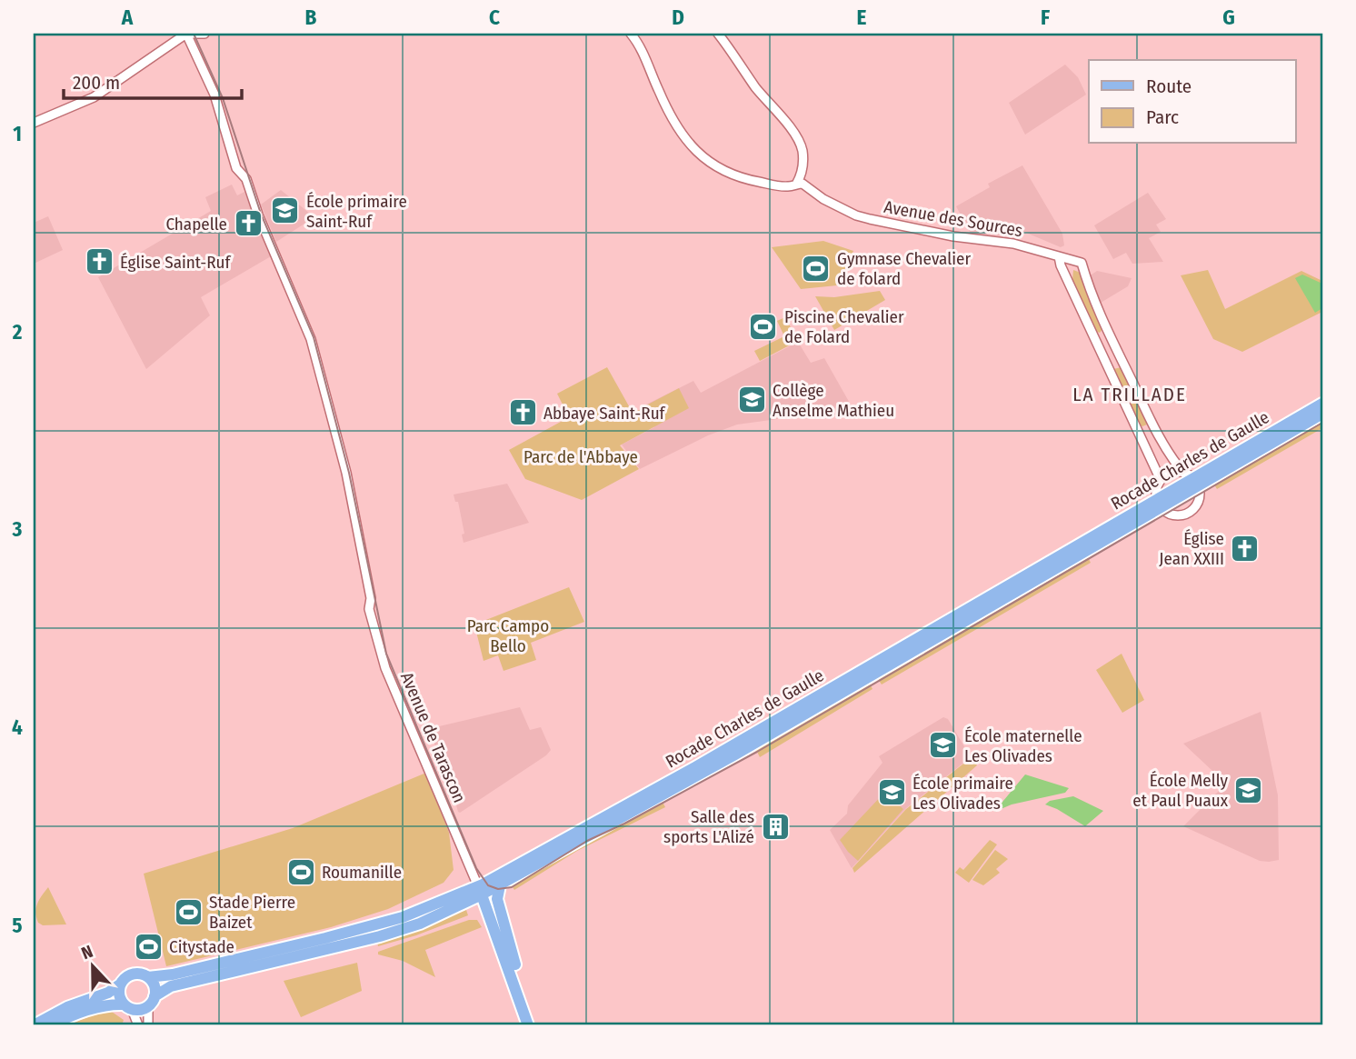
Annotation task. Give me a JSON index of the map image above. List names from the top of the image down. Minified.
{"streets":{"main road":["Rocade Charles de Gaulle","Avenue de Tarascon"],"street":["Avenue des Sources"]},"crossings":[["Avenue des Sources","Rocade Charles de Gaulle"],["Rocade Charles de Gaulle","Avenue de Tarascon"]],"districts":["LA TRILLADE"],"parks":["Parc de l'Abbaye","Parc Campo Bello"],"places":{"school or university":["École primaire Saint-Ruf","Collège Anselme Mathieu","École maternelle Les Olivades","École Melly et Paul Puaux","École primaire Les Olivades"],"church":["Chapelle","Église Saint-Ruf","Abbaye Saint-Ruf","Église Jean XXIII"],"sports":["Gymnase Chevalier de folard","Piscine Chevalier de Folard","Roumanille","Stade Pierre Baizet","Citystade"],"building":["Salle des sports L'Alizé"]},"legend":["Route","Parc"],"scale_bar":"200 m","north":"top","grid":{"columns":["A","B","C","D","E","F","G"],"rows":["1","2","3","4","5"]}}
